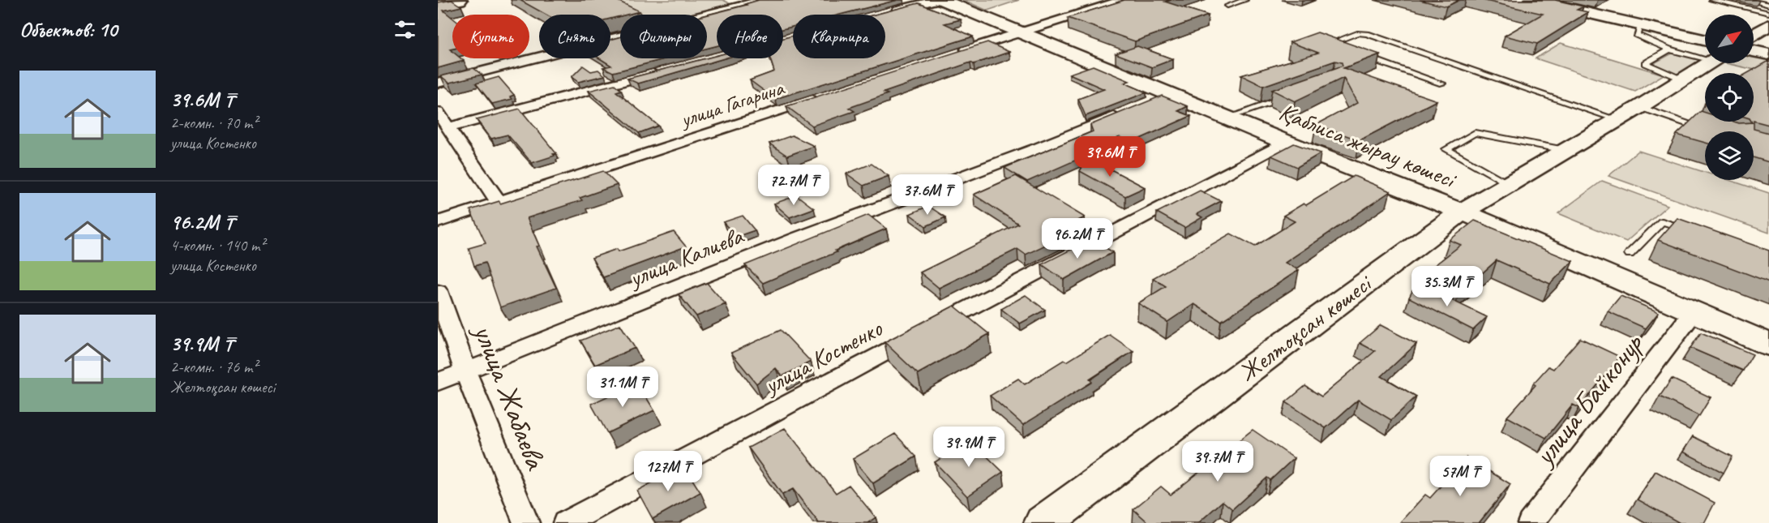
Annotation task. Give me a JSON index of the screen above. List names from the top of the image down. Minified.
{"streets":{"main road":["Қаблиса жырау көшесі","Желтоқсан көшесі"],"street":["улица Гагарина","улица Калиева","улица Костенко","улица Жабаева","улица Байконур"]},"crossings":[["Қаблиса жырау көшесі","Желтоқсан көшесі"],["Қаблиса жырау көшесі","улица Костенко"],["Қаблиса жырау көшесі","улица Байконур"],["улица Калиева","улица Жабаева"]],"north":"top right","page":{"heading":"Объектов: 10","chip":["Купить","Снять","Фильтры","Новое","Квартира"],"list":[{"name":"39.6M ₸","note":"2-комн. · 70 m² · улица Костенко"},{"name":"96.2M ₸","note":"4-комн. · 140 m² · улица Костенко"},{"name":"39.9M ₸","note":"2-комн. · 76 m² · Желтоқсан көшесі"}],"price":["39.6M ₸","72.7M ₸","37.6M ₸","96.2M ₸","35.3M ₸","31.1M ₸","39.9M ₸","39.7M ₸","127M ₸","57M ₸"]}}
